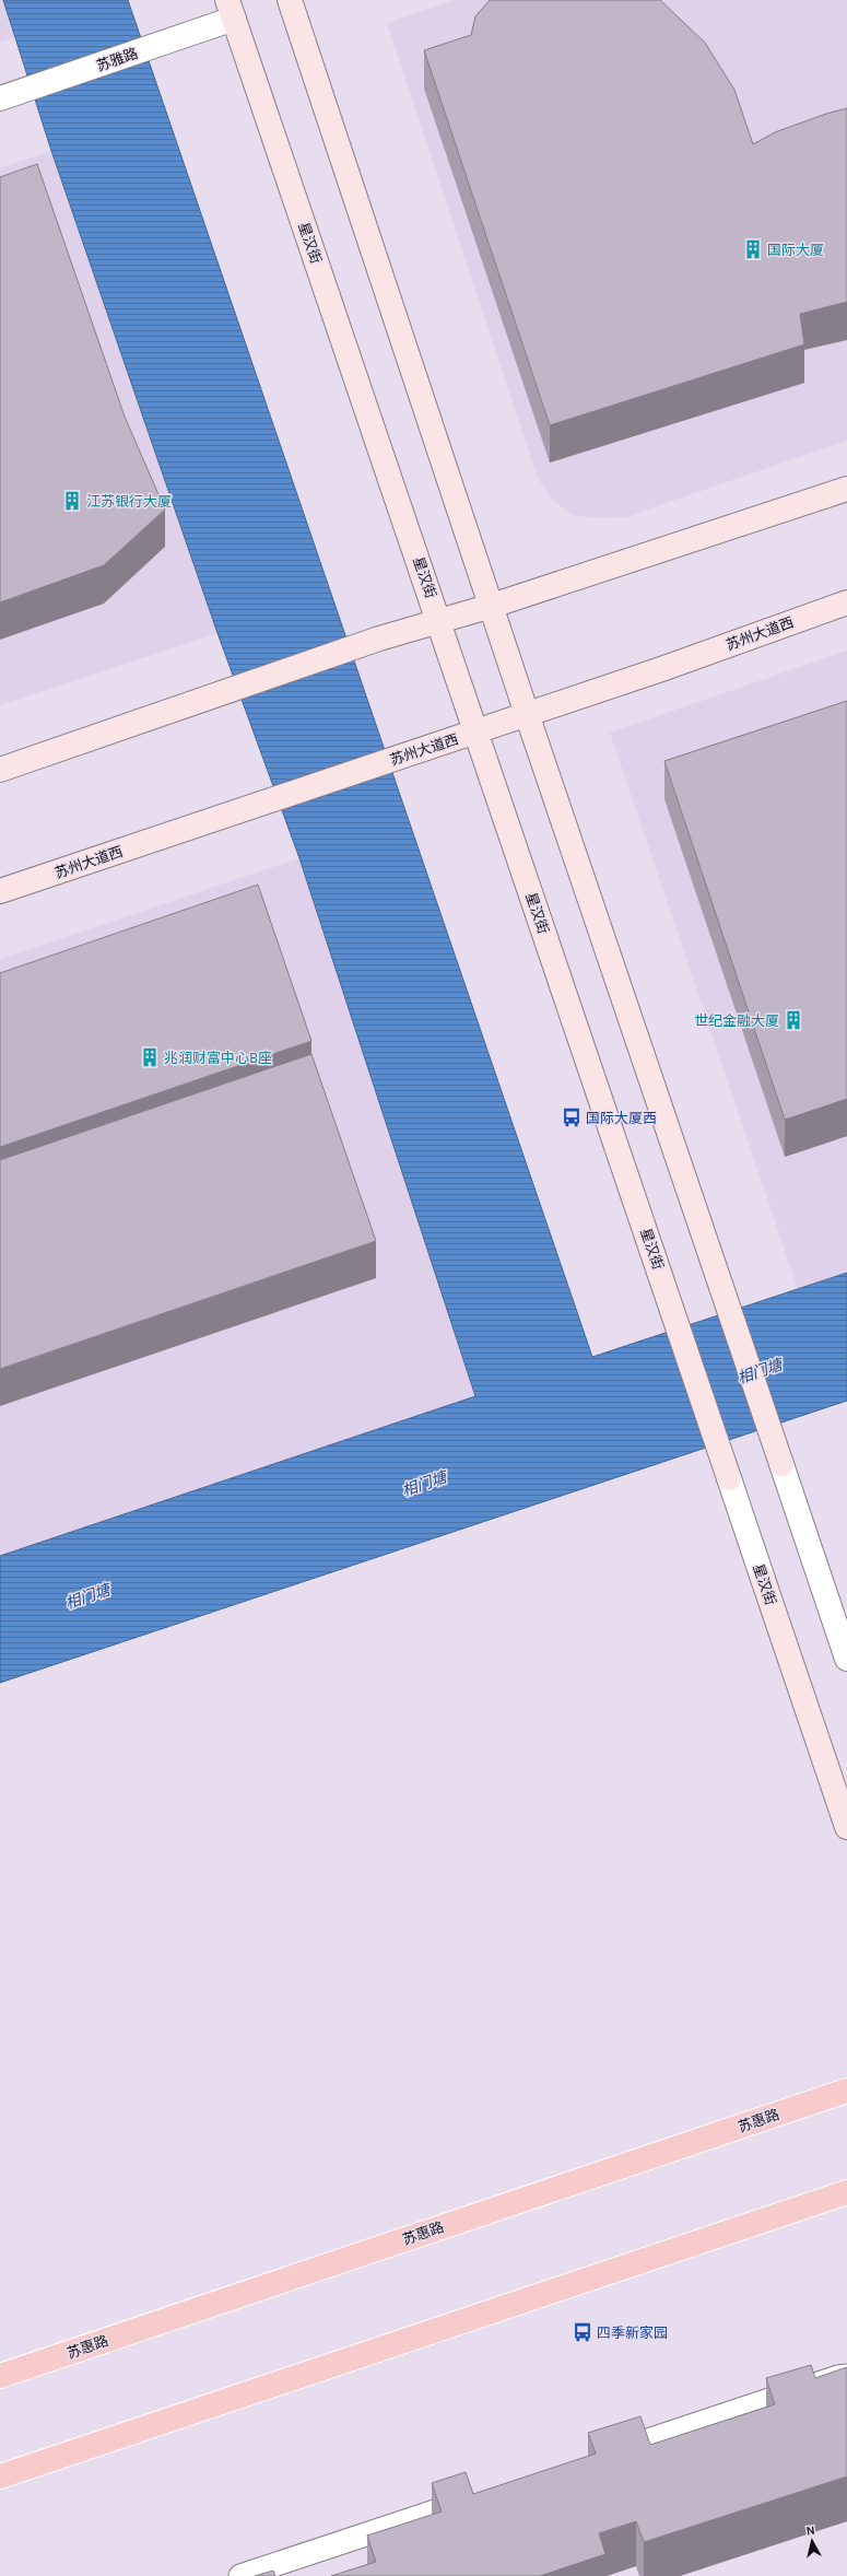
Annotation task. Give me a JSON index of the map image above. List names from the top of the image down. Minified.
{"streets":{"main road":["星汉街","苏州大道西","苏惠路"],"street":["苏雅路"]},"crossings":[["苏雅路","星汉街"],["星汉街","苏州大道西"]],"water":["相门塘"],"places":{"building":["国际大厦","江苏银行大厦","世纪金融大厦","兆润财富中心B座"],"bus stop":["国际大厦西","四季新家园"]},"north":"top"}
